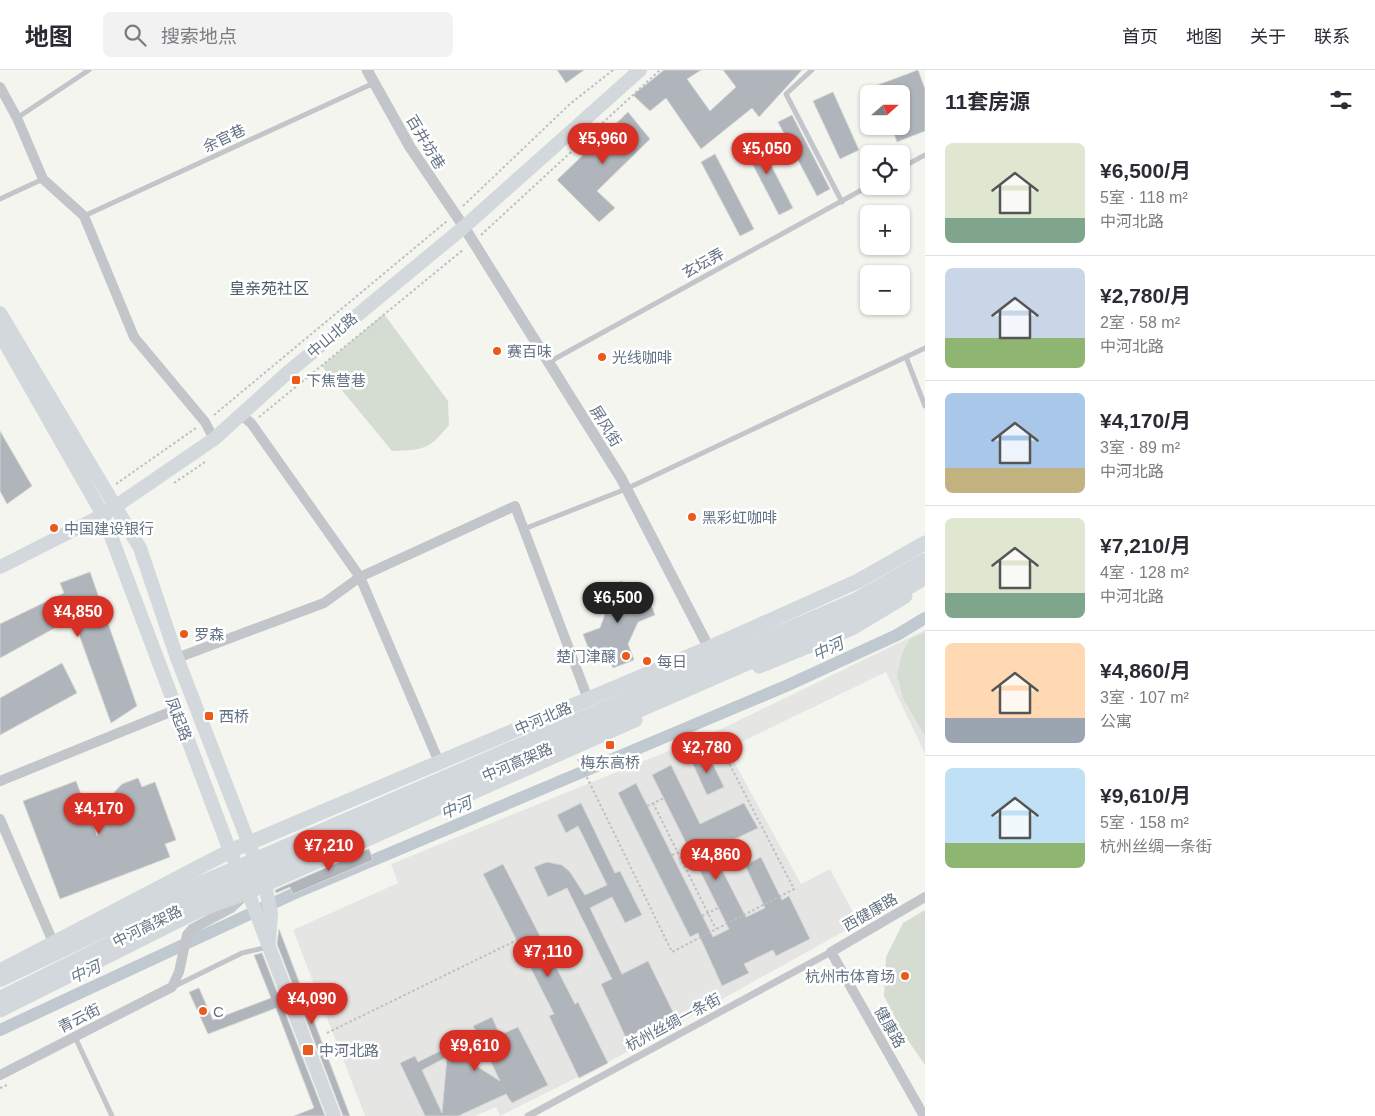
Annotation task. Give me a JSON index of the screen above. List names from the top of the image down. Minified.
{"streets":{"highway":["中河高架路"],"main road":["中山北路","中河北路","凤起路"],"street":["百井坊巷","屏风街","西健康路","青云街","杭州丝绸一条街","健康路"],"lane":["余官巷","玄坛弄"]},"crossings":[["余官巷","百井坊巷"],["百井坊巷","中山北路"],["百井坊巷","屏风街"],["玄坛弄","屏风街"],["中山北路","屏风街"],["中山北路","凤起路"],["屏风街","中河北路"],["中河北路","凤起路"],["凤起路","青云街"],["西健康路","杭州丝绸一条街"],["西健康路","健康路"],["杭州丝绸一条街","健康路"]],"districts":["皇亲苑社区"],"water":["中河"],"places":{"other":["赛百味","光线咖啡","黑彩虹咖啡","中国建设银行","罗森","楚门津醸","每日","杭州市体育场","C"],"transit":["下焦营巷","西桥","梅东高桥","中河北路"]},"north":"right","page":{"header":"地图","search":"搜索地点","nav":["首页","地图","关于","联系"],"heading":"11套房源","map_buttons":["+","−"],"price":["¥5,960","¥5,050","¥6,500","¥4,850","¥2,780","¥4,170","¥7,210","¥4,860","¥7,110","¥4,090","¥9,610"],"list":[{"name":"¥6,500/月","note":"5室 · 118 m² · 中河北路"},{"name":"¥2,780/月","note":"2室 · 58 m² · 中河北路"},{"name":"¥4,170/月","note":"3室 · 89 m² · 中河北路"},{"name":"¥7,210/月","note":"4室 · 128 m² · 中河北路"},{"name":"¥4,860/月","note":"3室 · 107 m² · 公寓"},{"name":"¥9,610/月","note":"5室 · 158 m² · 杭州丝绸一条街"}]}}
